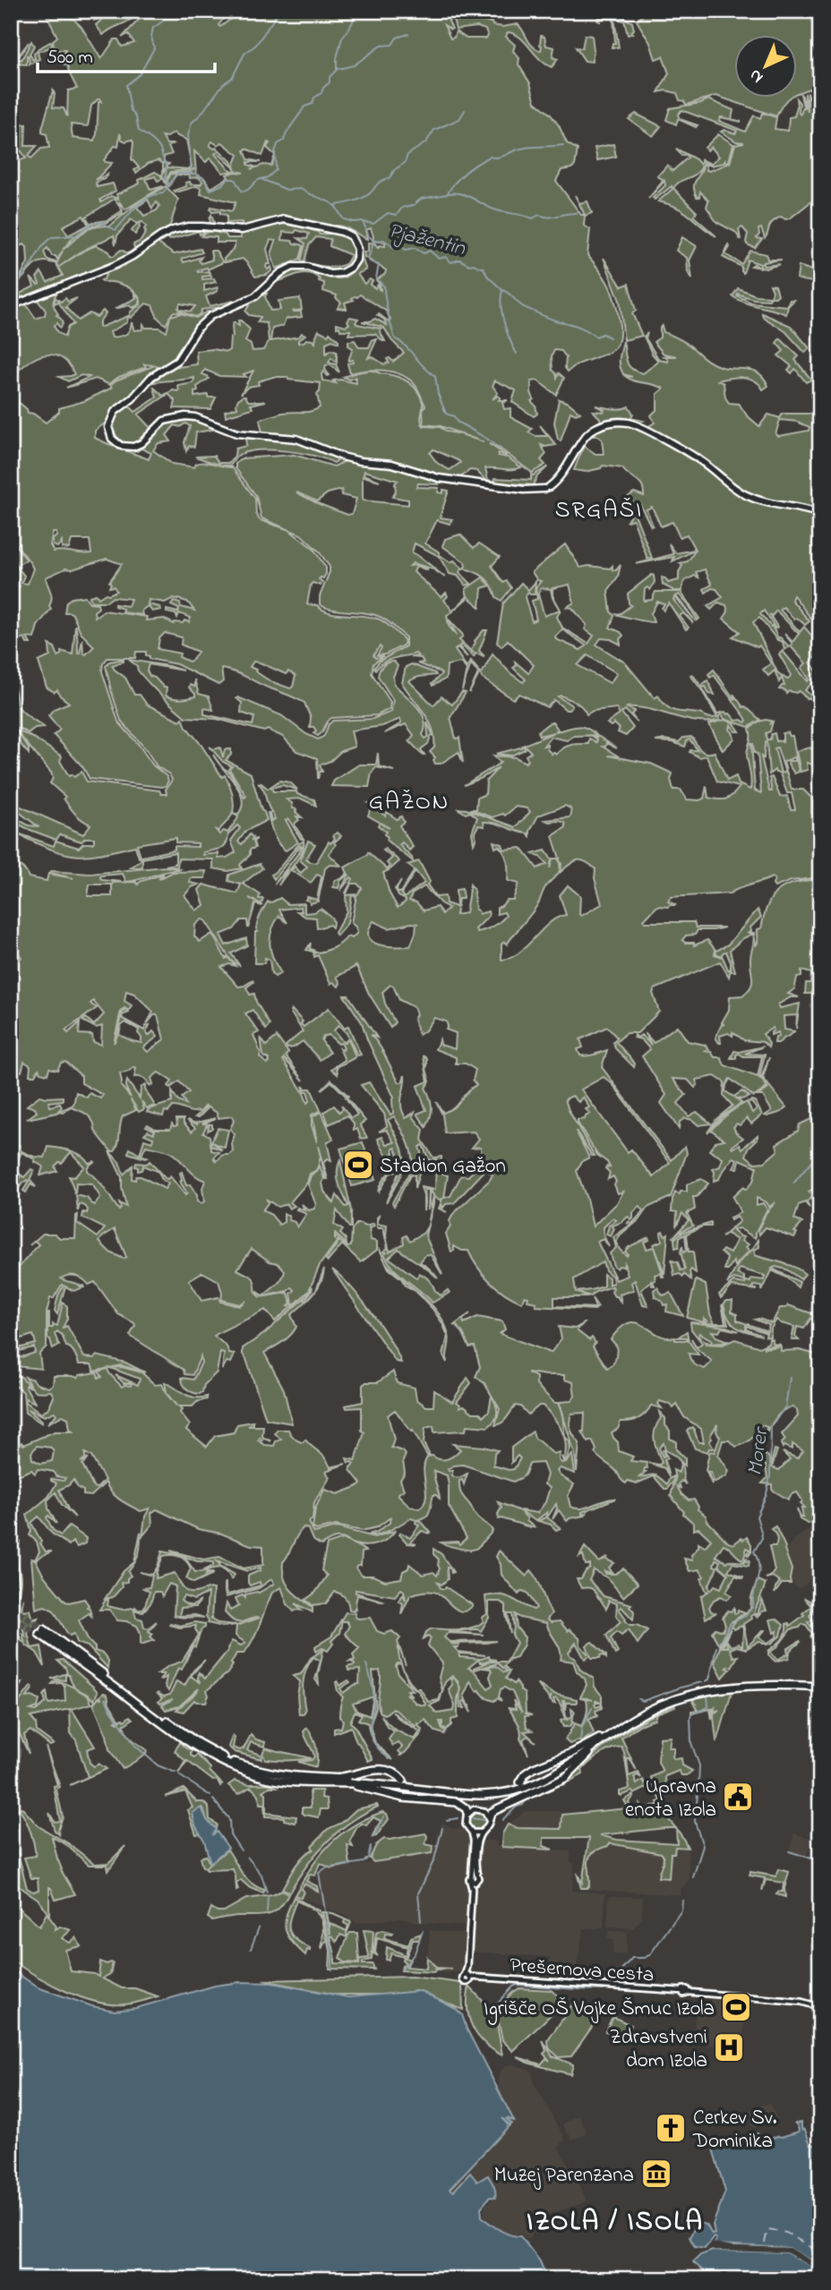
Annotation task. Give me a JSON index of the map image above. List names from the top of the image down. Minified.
{"streets":{"main road":["Prešernova cesta"]},"districts":["SRGAŠI","GAŽON","IZOLA / ISOLA"],"water":["Pjažentin","Morer"],"places":{"sports":["Stadion Gažon","Igrišče OŠ Vojke Šmuc Izola"],"public building":["Upravna enota Izola"],"hospital":["Zdravstveni dom Izola"],"church":["Cerkev Sv. Dominika"],"museum":["Muzej Parenzana"]},"scale_bar":"500 m","north":"bottom left"}
